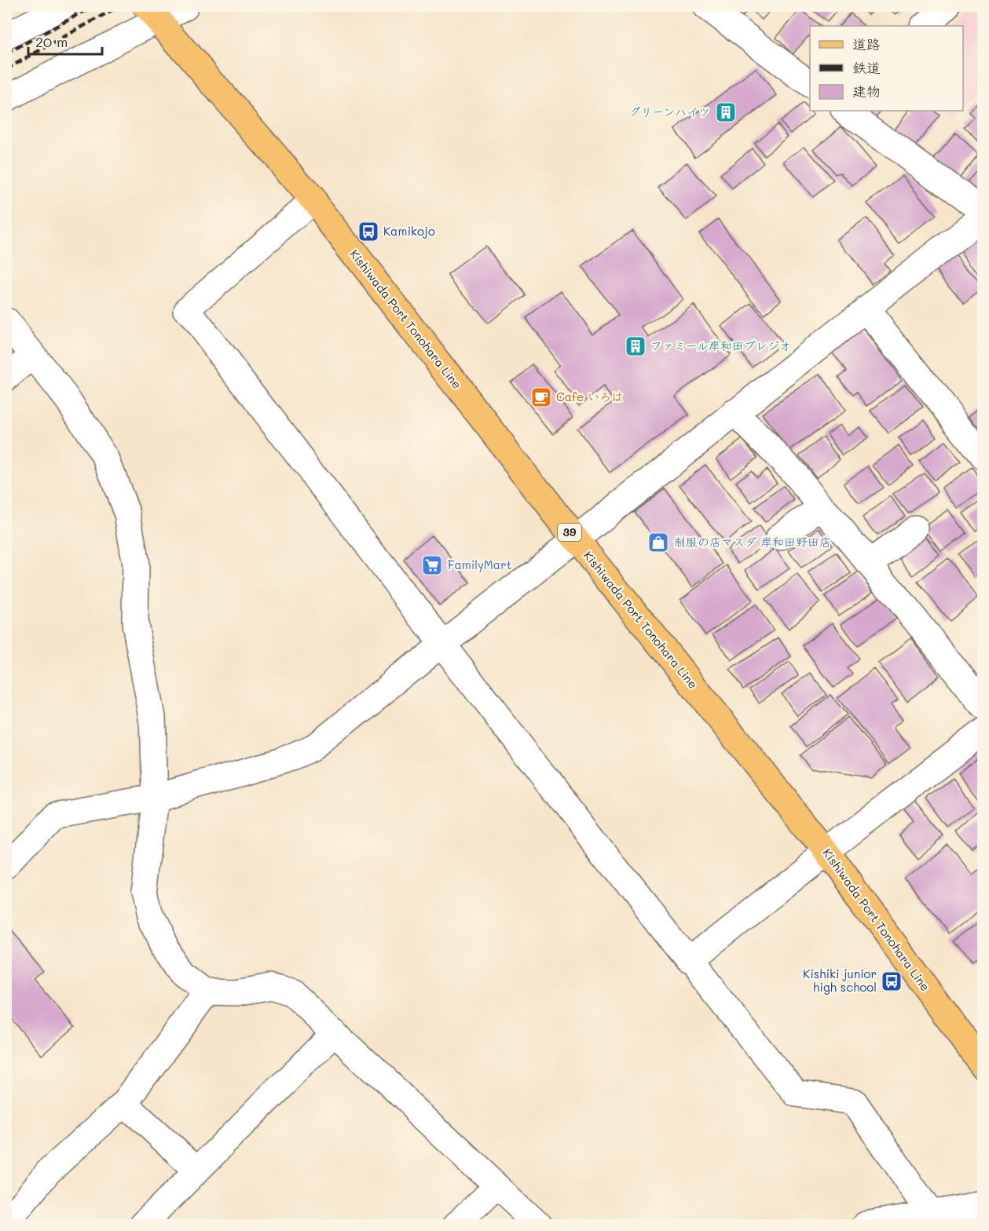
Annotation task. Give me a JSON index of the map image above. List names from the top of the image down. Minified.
{"streets":{"main road":["Kishiwada Port Tonohara Line","39"]},"places":{"building":["グリーンハイツ","ファミール岸和田プレジオ"],"bus stop":["Kamikojo","Kishiki junior high school"],"cafe":["Cafe いろは"],"shop":["制服の店マスダ 岸和田野田店"],"supermarket":["FamilyMart"]},"legend":["道路","鉄道","建物"],"scale_bar":"20 m"}
